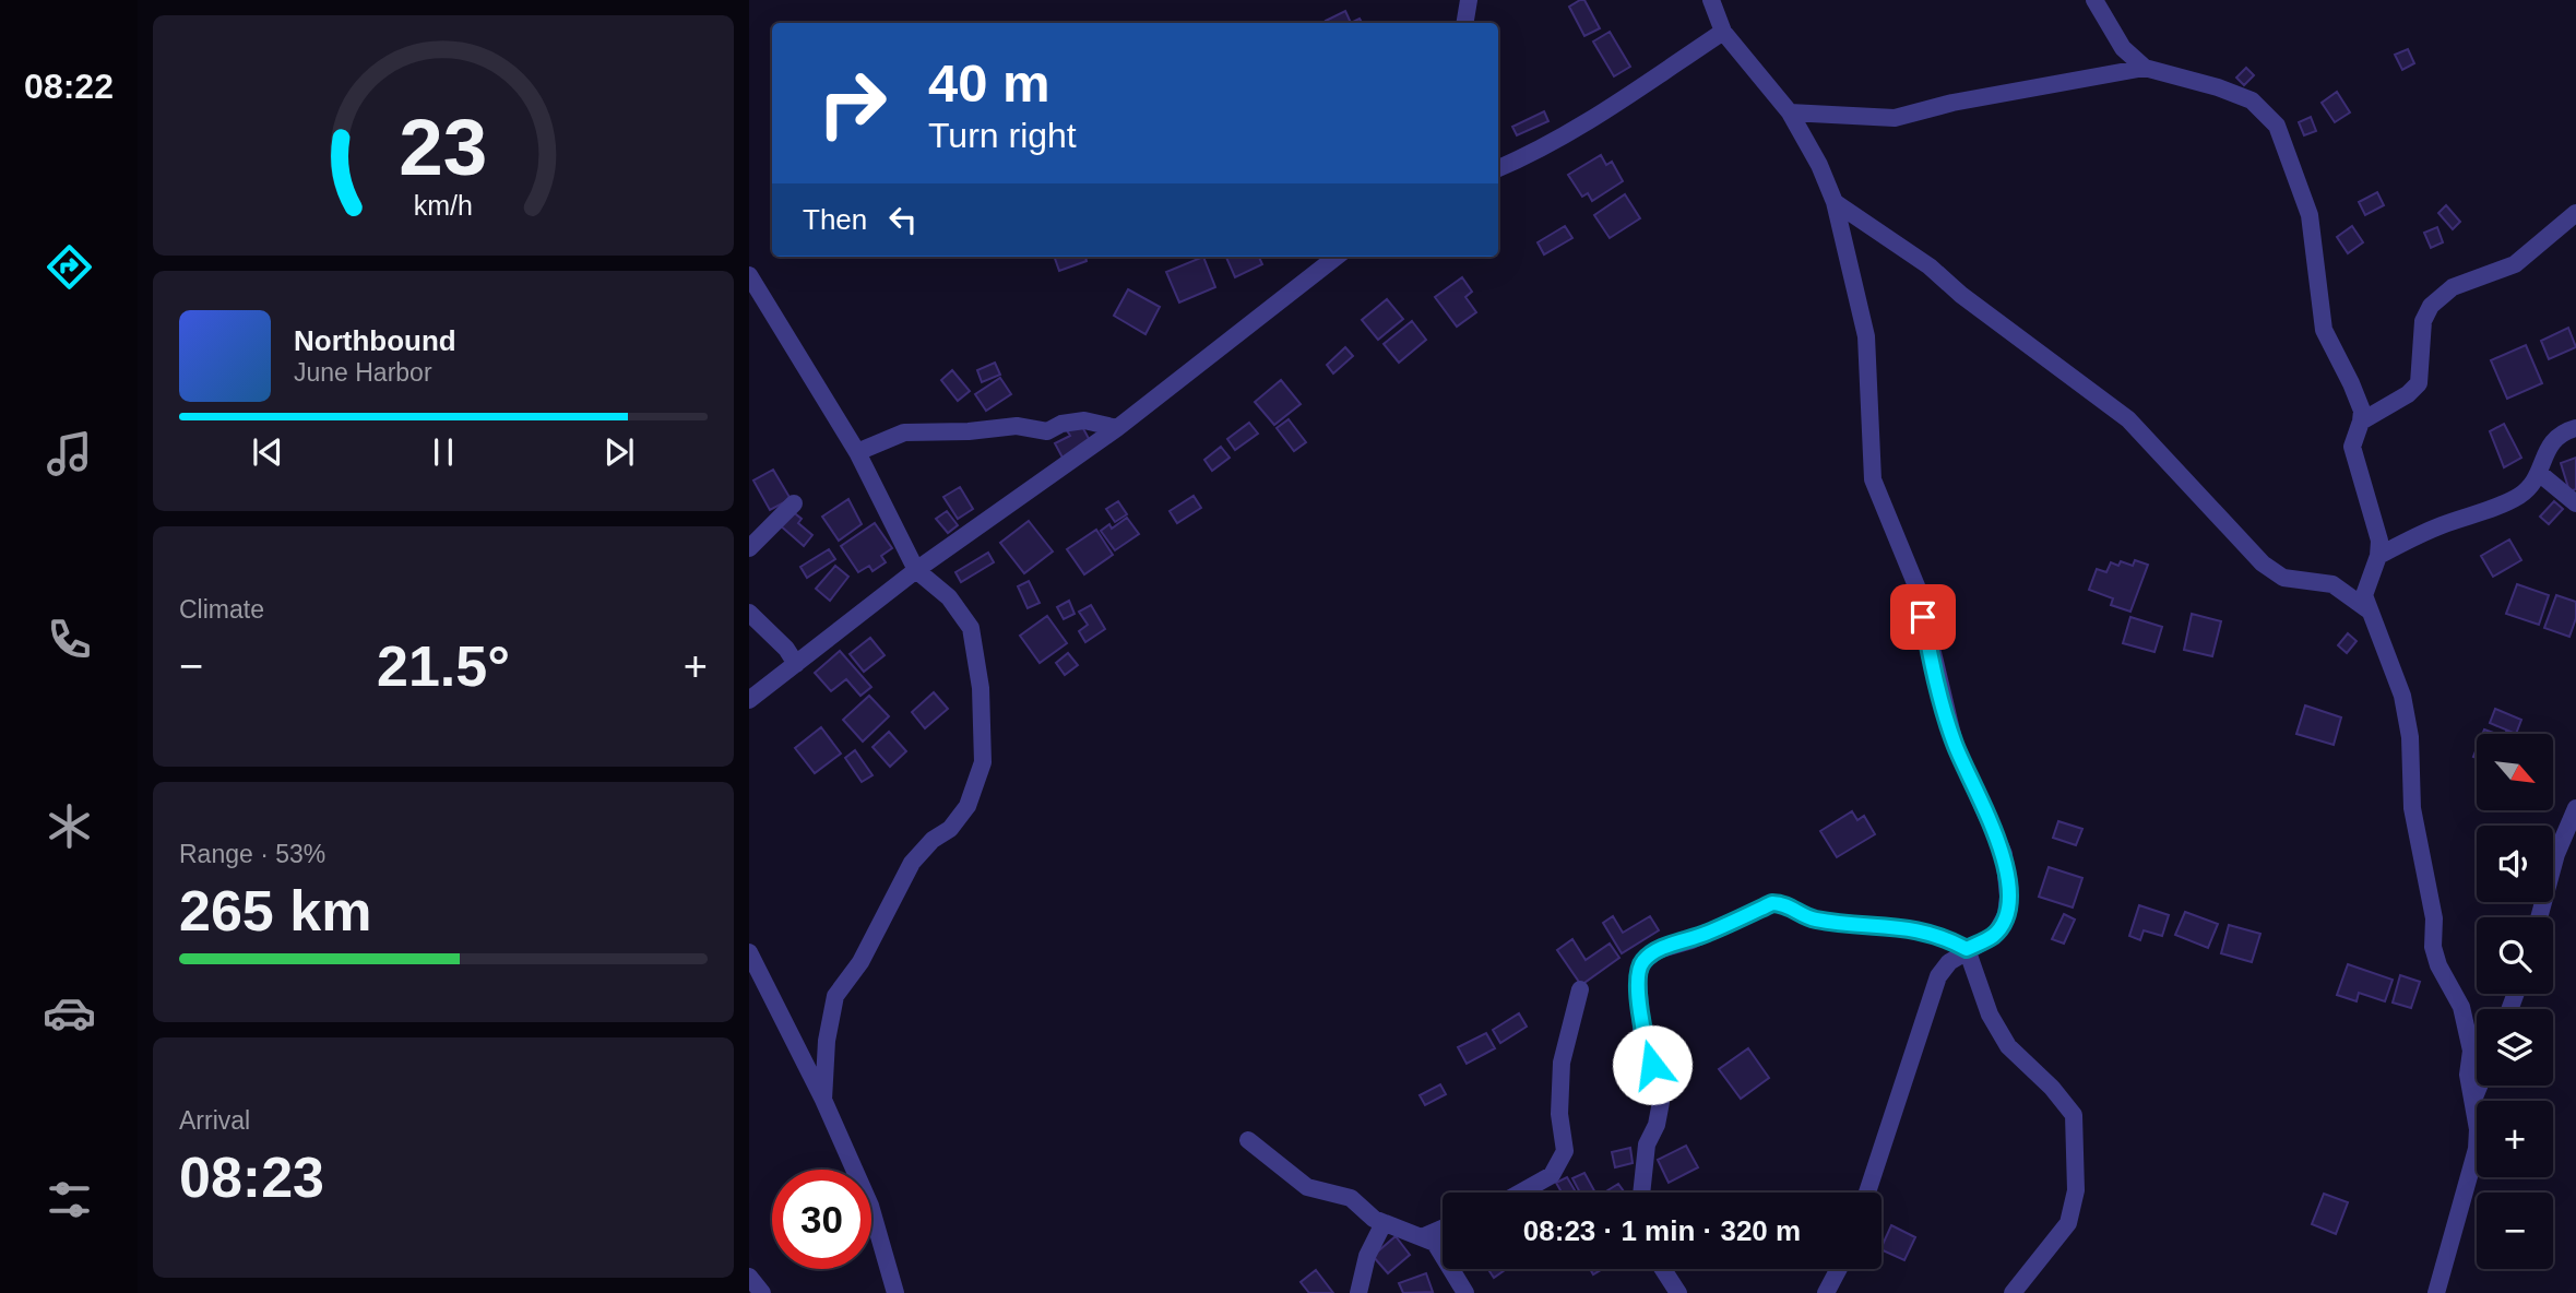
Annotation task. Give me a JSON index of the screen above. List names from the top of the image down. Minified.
{"north":"bottom right","page":{"tabs":"08:22","turn":["40 m","Turn right"],"then":"Then","song":["Northbound","June Harbor"],"tile":["Climate",["Range · 53%","265 km"],["Arrival","08:23"]],"heat":["−","21.5°","+"],"map_buttons":["+","−"],"limit":"30","trip":"08:23 · 1 min · 320 m","gauge":["23","km/h"]}}
